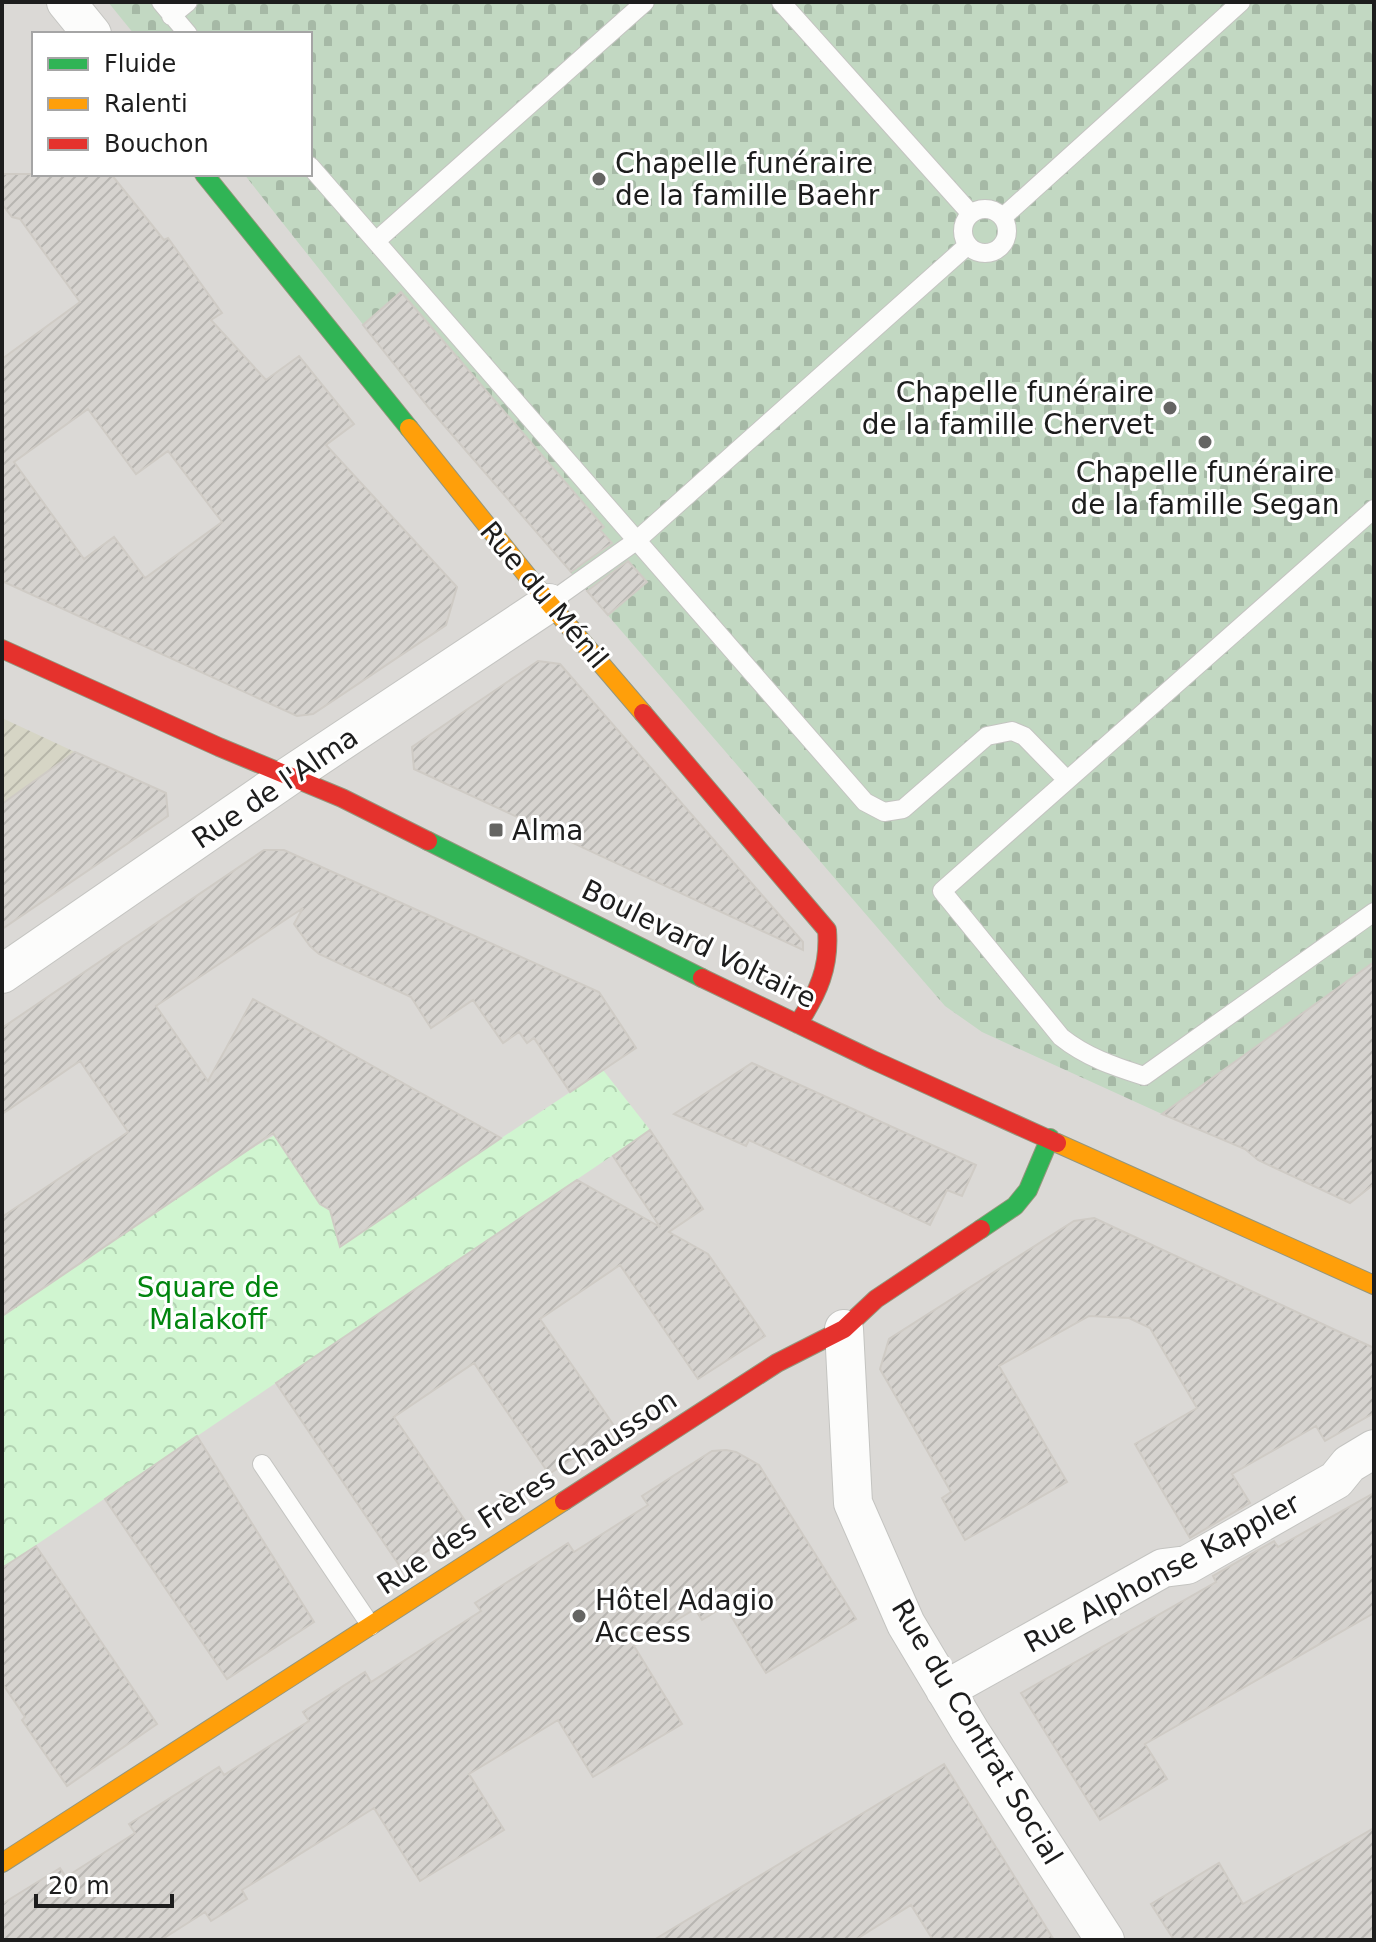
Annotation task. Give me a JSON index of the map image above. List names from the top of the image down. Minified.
{"streets":{"street":["Rue du Ménil","Rue de l'Alma","Boulevard Voltaire","Rue des Frères Chausson","Rue Alphonse Kappler","Rue du Contrat Social"]},"crossings":[["Rue du Ménil","Rue de l'Alma"],["Rue du Ménil","Boulevard Voltaire"],["Rue de l'Alma","Boulevard Voltaire"],["Boulevard Voltaire","Rue des Frères Chausson"],["Rue des Frères Chausson","Rue du Contrat Social"],["Rue Alphonse Kappler","Rue du Contrat Social"]],"parks":["Square de Malakoff"],"places":{"other":["Chapelle funéraire de la famille Baehr","Chapelle funéraire de la famille Chervet","Chapelle funéraire de la famille Segan","Hôtel Adagio Access"],"transit":["Alma"]},"legend":["Fluide","Ralenti","Bouchon"],"scale_bar":"20 m"}
